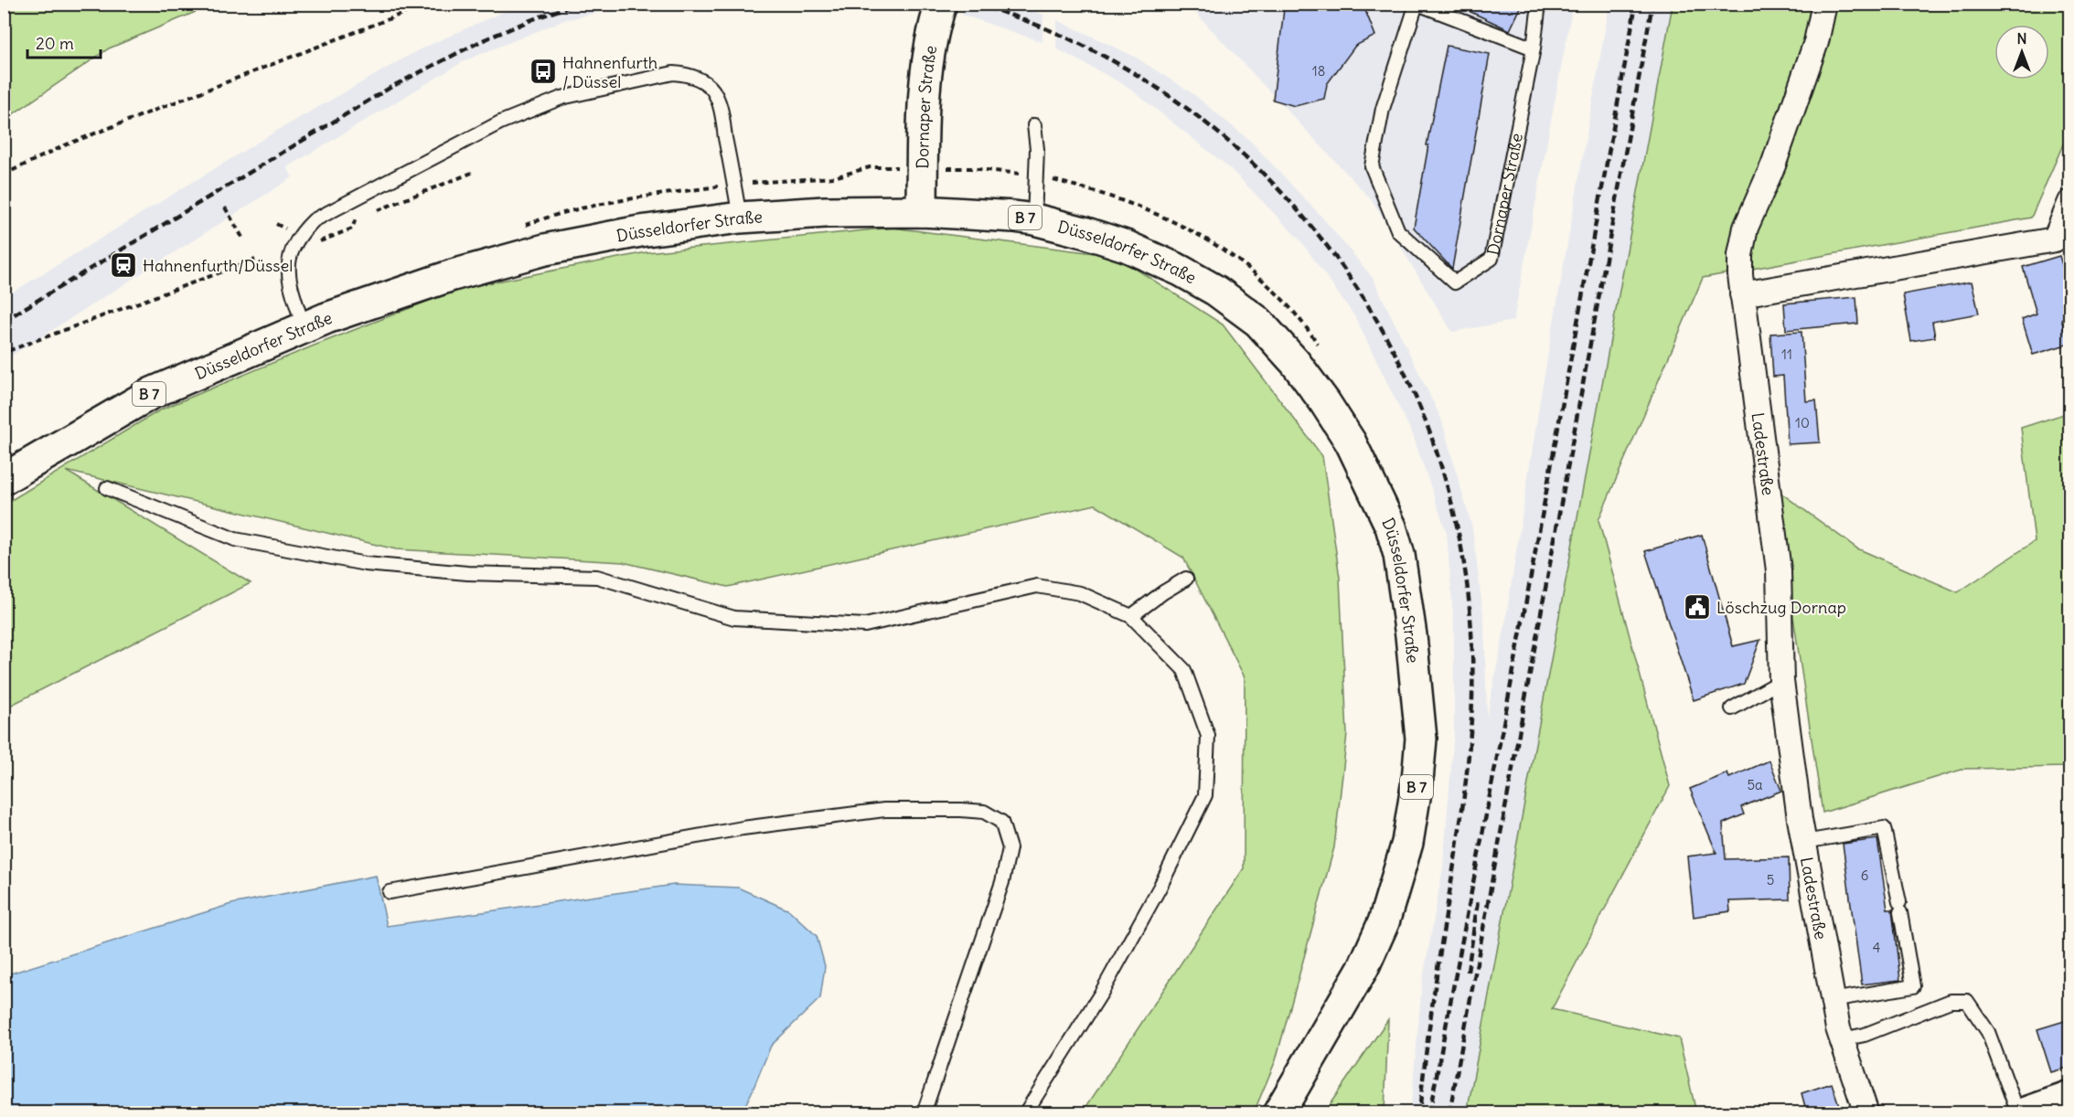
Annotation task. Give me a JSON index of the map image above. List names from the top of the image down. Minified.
{"streets":{"main road":["Dornaper Straße","B 7","Düsseldorfer Straße"],"street":["Ladestraße"]},"crossings":[["Dornaper Straße","Düsseldorfer Straße"]],"places":{"bus stop":["Hahnenfurth / Düssel"],"station":["Hahnenfurth/Düssel"],"public building":["Löschzug Dornap"]},"house_numbers":["18","11","10","5a","6","5","4"],"scale_bar":"20 m","north":"top"}
